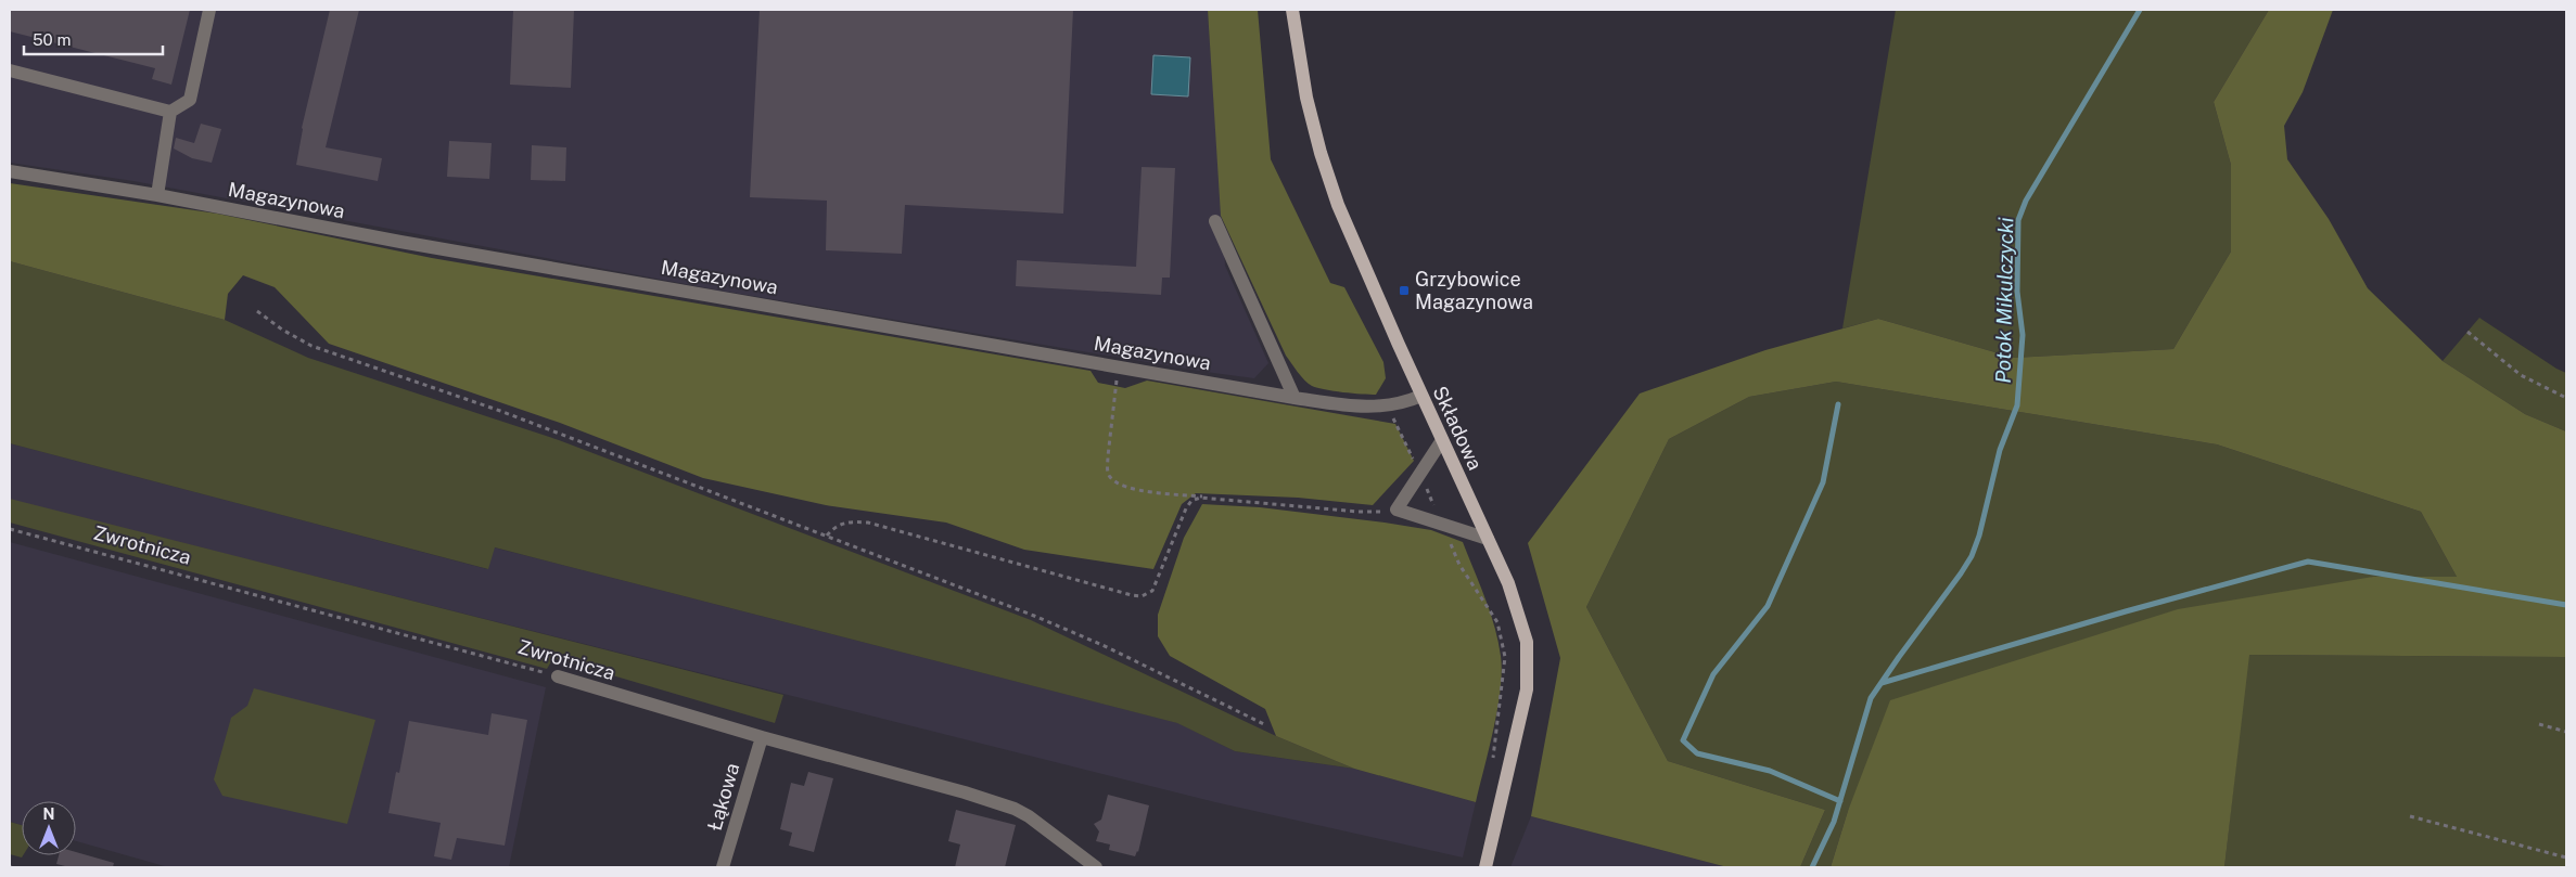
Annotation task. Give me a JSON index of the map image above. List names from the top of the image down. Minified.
{"streets":{"main road":["Składowa"],"street":["Magazynowa","Zwrotnicza","Łąkowa"]},"crossings":[["Magazynowa","Składowa"],["Zwrotnicza","Łąkowa"]],"water":["Potok Mikulczycki"],"places":{"transit":["Grzybowice Magazynowa"]},"scale_bar":"50 m","north":"top"}
